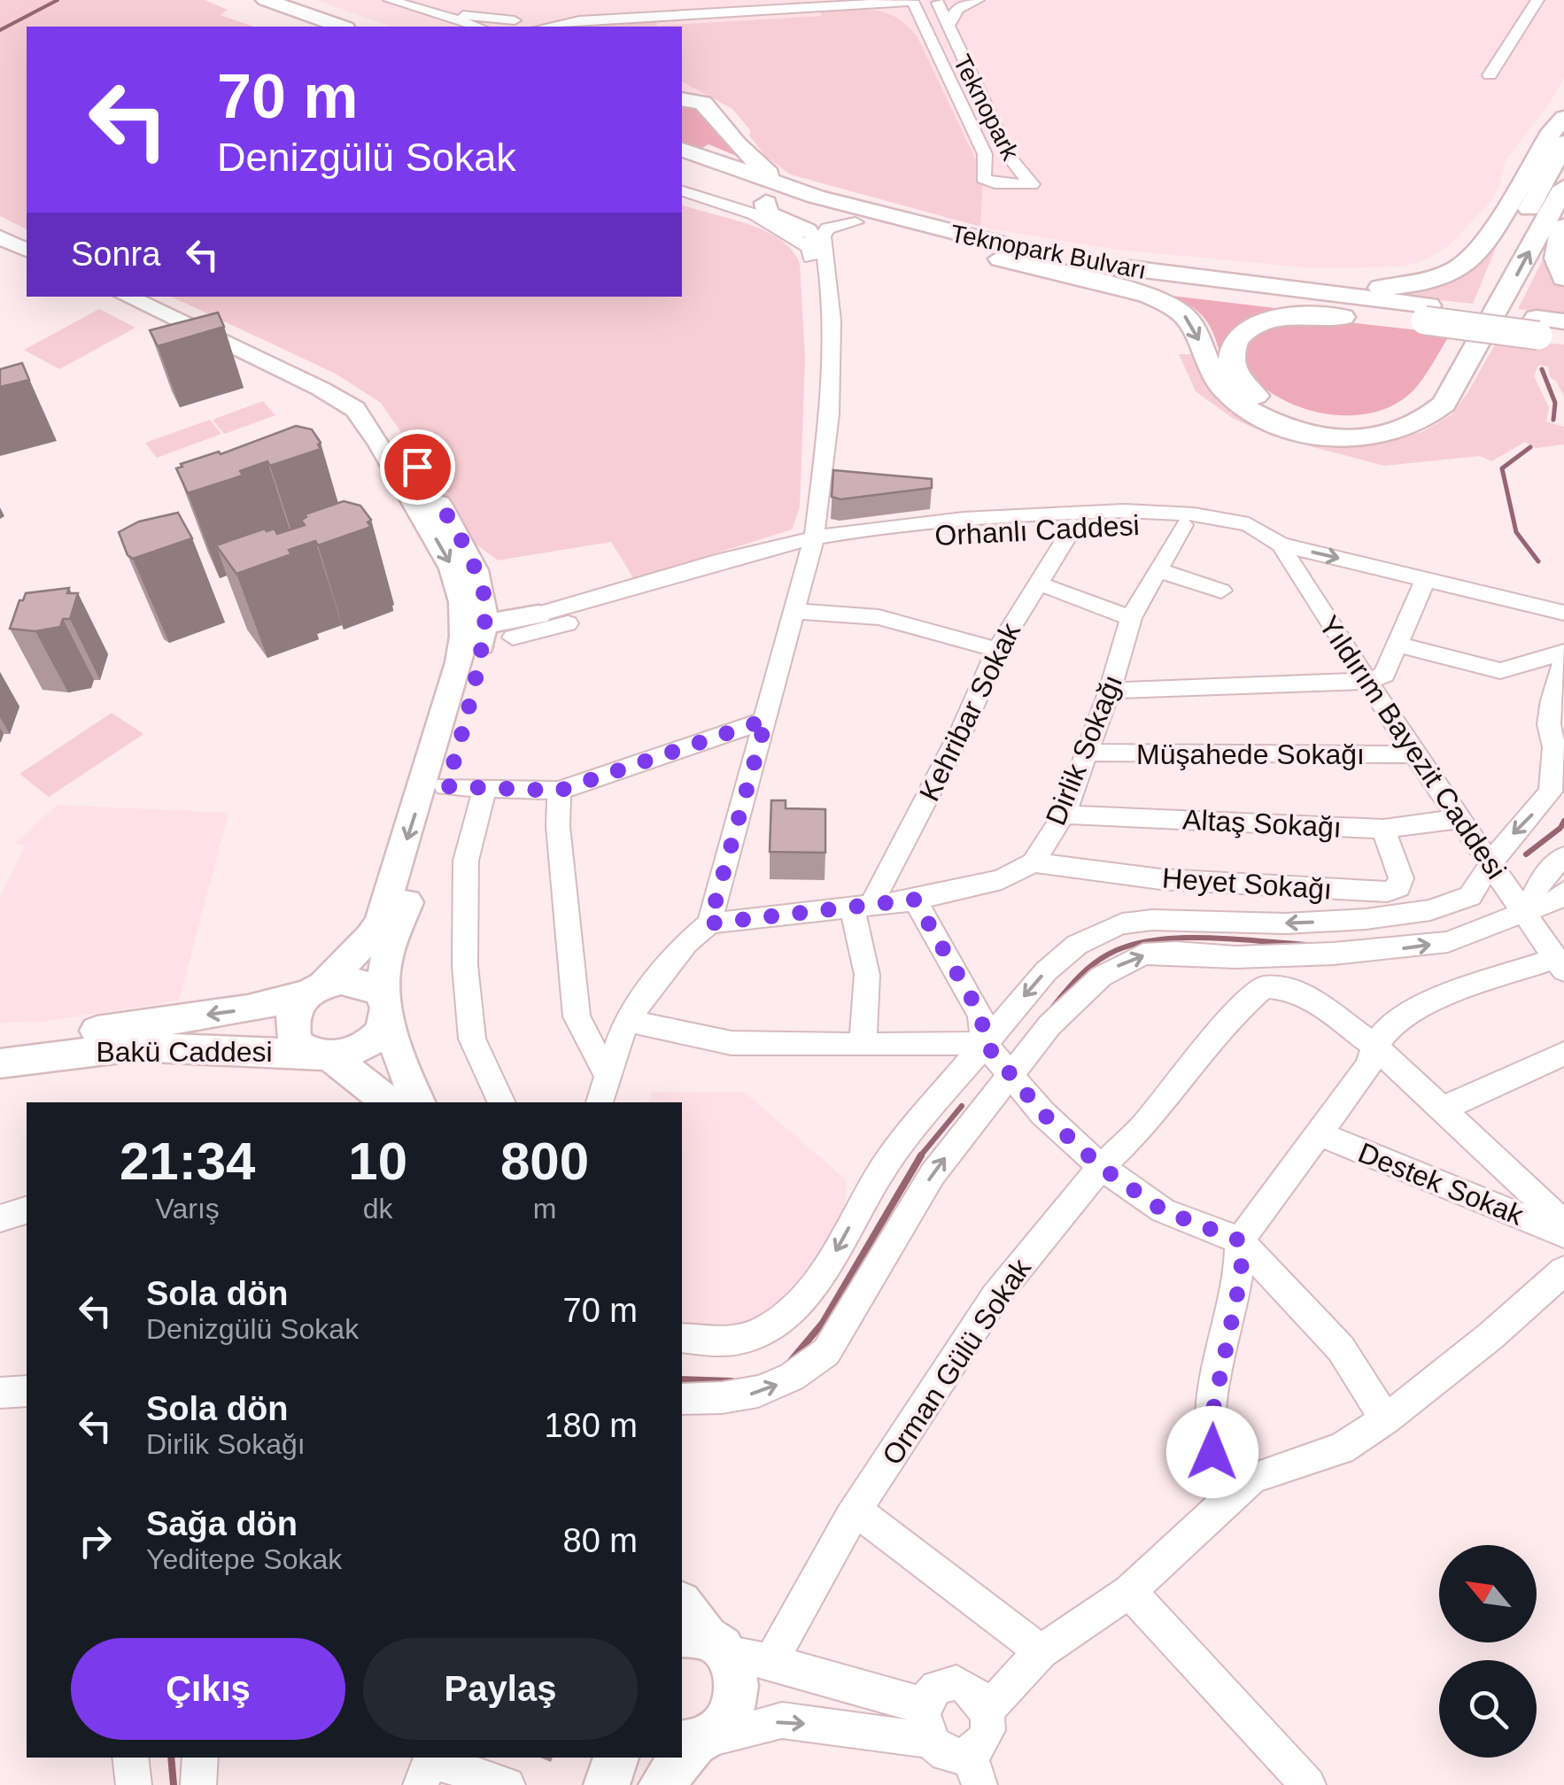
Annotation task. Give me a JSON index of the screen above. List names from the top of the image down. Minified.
{"streets":{"highway":["Teknopark Bulvarı"],"main road":["Bakü Caddesi"],"street":["Teknopark","Orhanlı Caddesi","Kehribar Sokak","Yıldırım Bayezit Caddesi","Dirlik Sokağı","Müşahede Sokağı","Altaş Sokağı","Heyet Sokağı","Destek Sokak","Orman Gülü Sokak"]},"crossings":[["Orhanlı Caddesi","Kehribar Sokak"],["Orhanlı Caddesi","Yıldırım Bayezit Caddesi"],["Orhanlı Caddesi","Dirlik Sokağı"],["Yıldırım Bayezit Caddesi","Müşahede Sokağı"],["Yıldırım Bayezit Caddesi","Altaş Sokağı"],["Dirlik Sokağı","Müşahede Sokağı"],["Dirlik Sokağı","Altaş Sokağı"],["Dirlik Sokağı","Heyet Sokağı"],["Altaş Sokağı","Heyet Sokağı"]],"north":"top left","page":{"turn":["70 m","Denizgülü Sokak"],"then":"Sonra","eta":["21:34","Varış","10","dk","800","m"],"list":[{"name":"Sola dön","note":"Denizgülü Sokak","value":"70 m"},{"name":"Sola dön","note":"Dirlik Sokağı","value":"180 m"},{"name":"Sağa dön","note":"Yeditepe Sokak","value":"80 m"}],"buttons":["Çıkış","Paylaş"]}}
